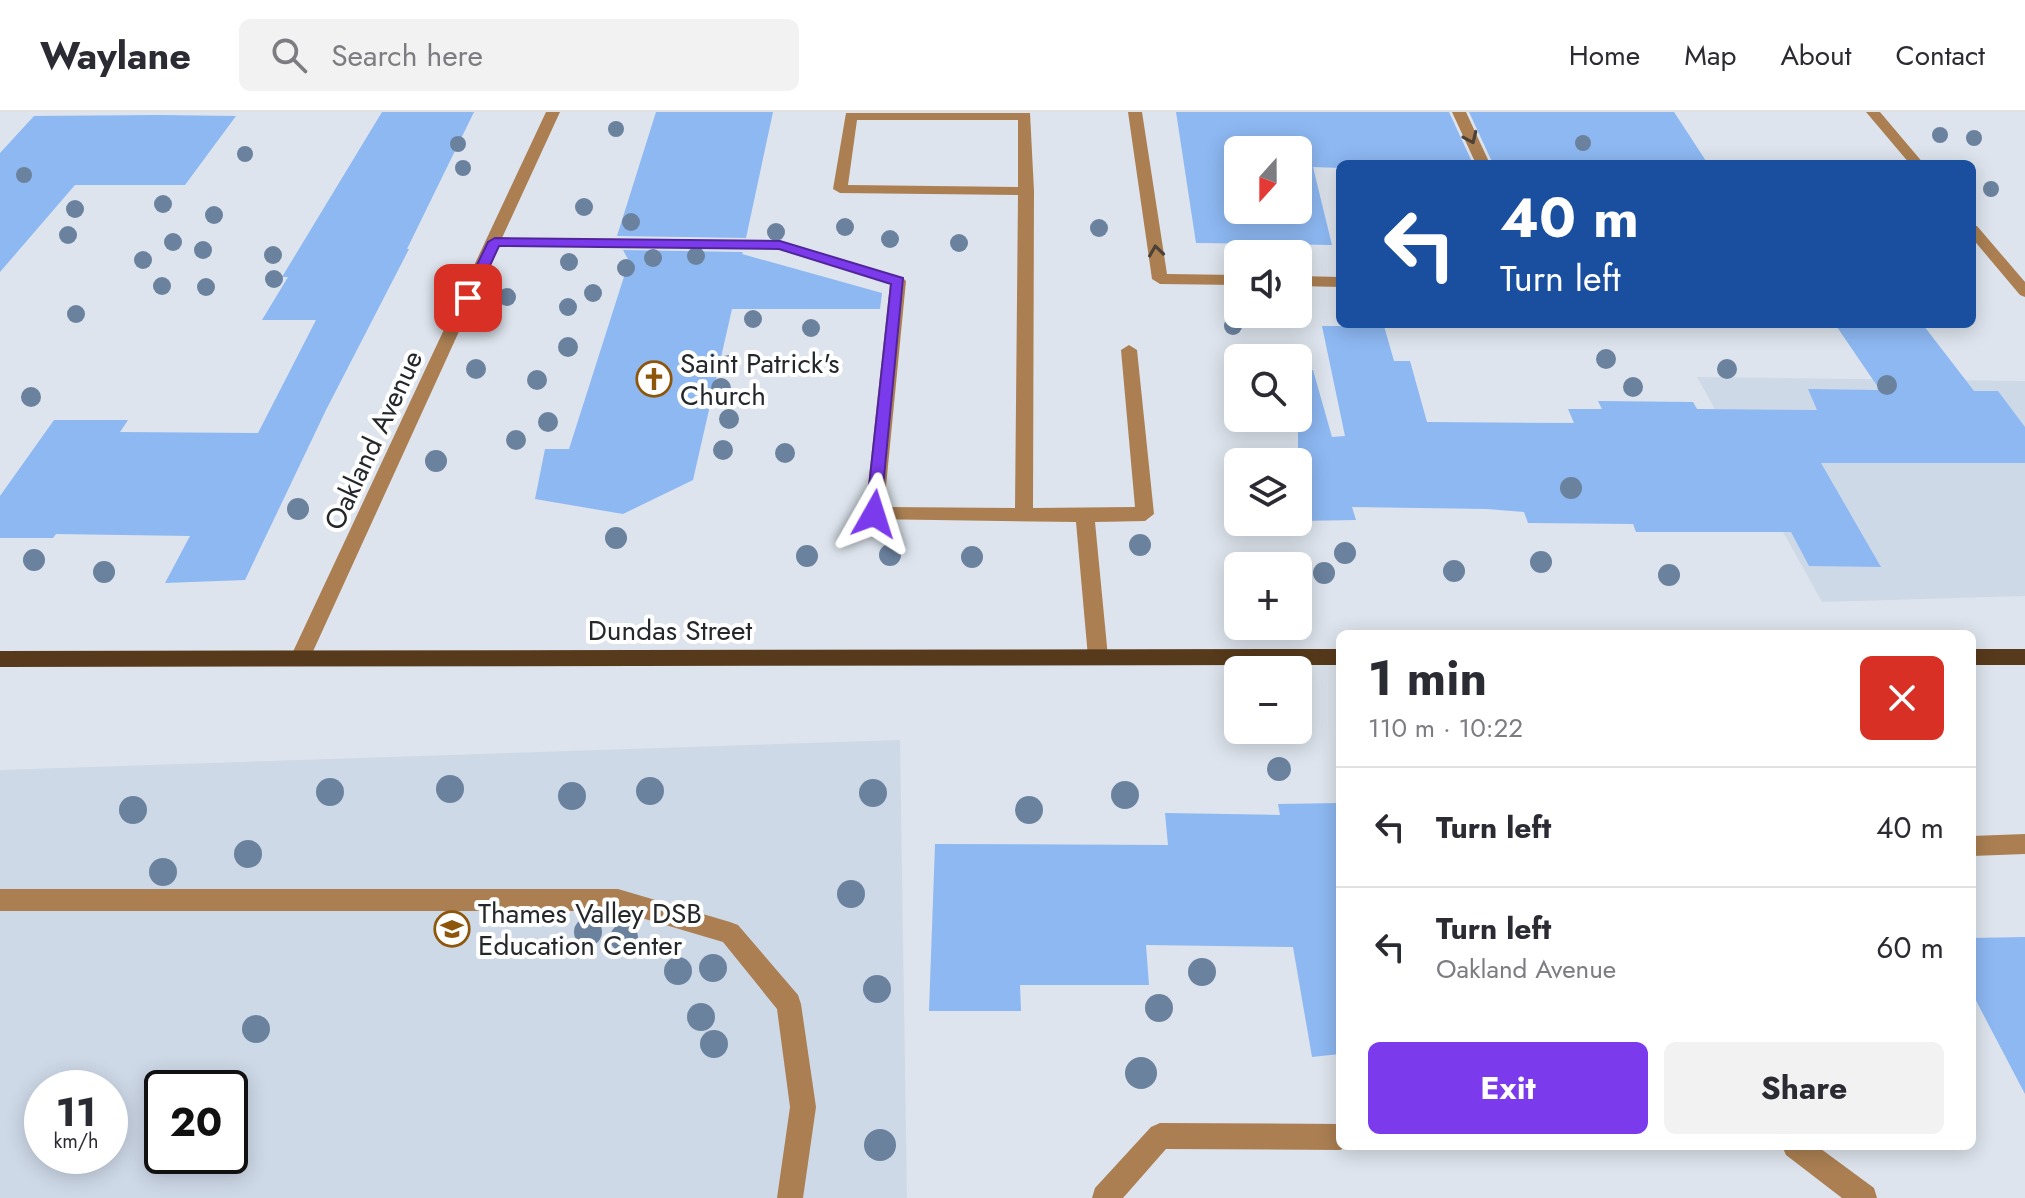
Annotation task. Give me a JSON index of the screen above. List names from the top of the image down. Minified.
{"streets":{"main road":["Dundas Street"],"street":["Oakland Avenue"]},"crossings":[["Oakland Avenue","Dundas Street"]],"places":{"church":["Saint Patrick's Church"],"school or university":["Thames Valley DSB Education Center"]},"north":"bottom","page":{"header":"Waylane","search":"Search here","nav":["Home","Map","About","Contact"],"map_buttons":["+","−"],"turn":["40 m","Turn left"],"heading":["1 min","110 m · 10:22"],"list":[{"name":"Turn left","value":"40 m"},{"name":"Turn left","note":"Oakland Avenue","value":"60 m"}],"buttons":["Exit","Share"],"speed":"11 km/h","limit":"20"}}
